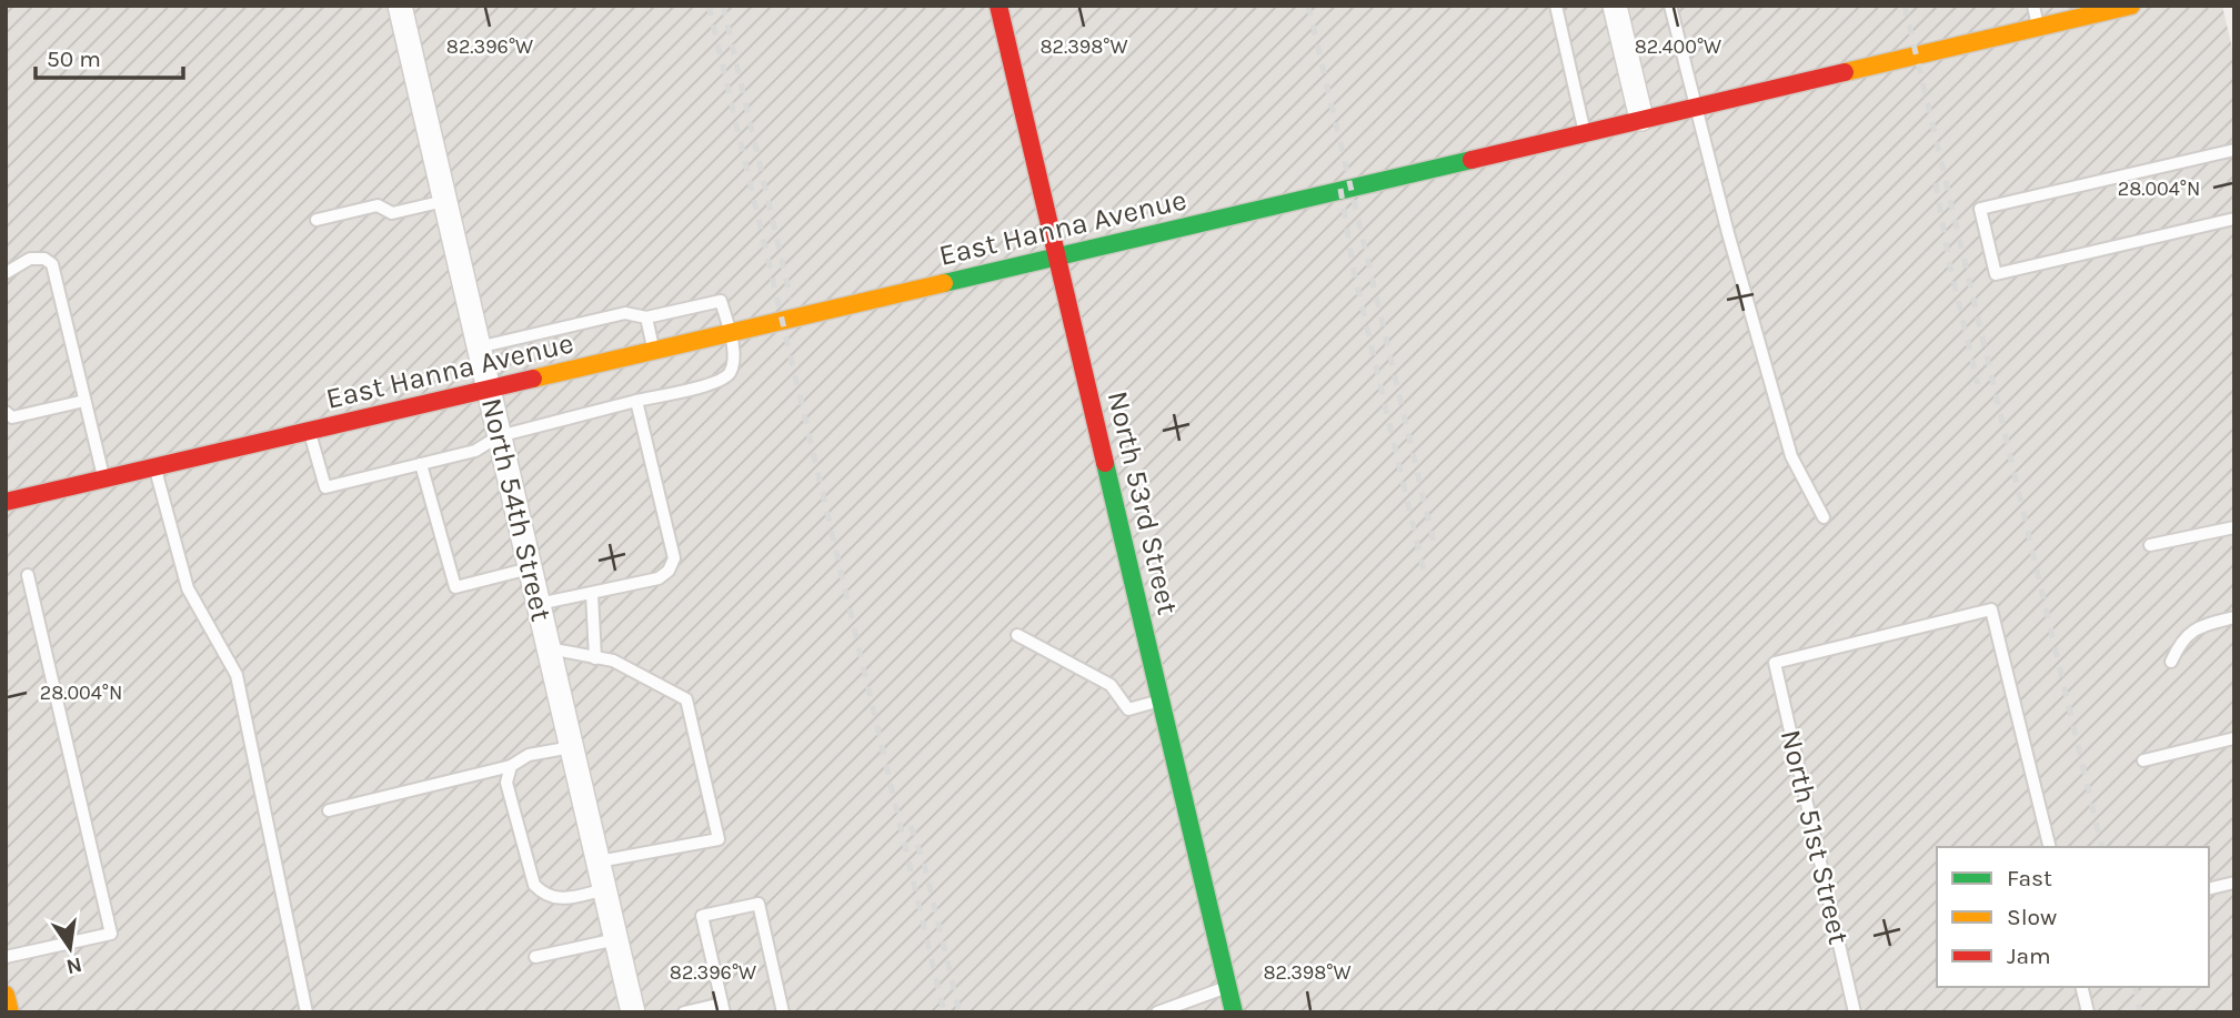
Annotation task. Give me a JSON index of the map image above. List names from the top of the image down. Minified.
{"streets":{"street":["East Hanna Avenue","North 53rd Street","North 54th Street"],"lane":["North 51st Street"]},"crossings":[["East Hanna Avenue","North 53rd Street"],["East Hanna Avenue","North 54th Street"]],"legend":["Fast","Slow","Jam"],"scale_bar":"50 m","north":"bottom","coordinates":["82.396°W","82.398°W","82.400°W","28.004°N"]}
